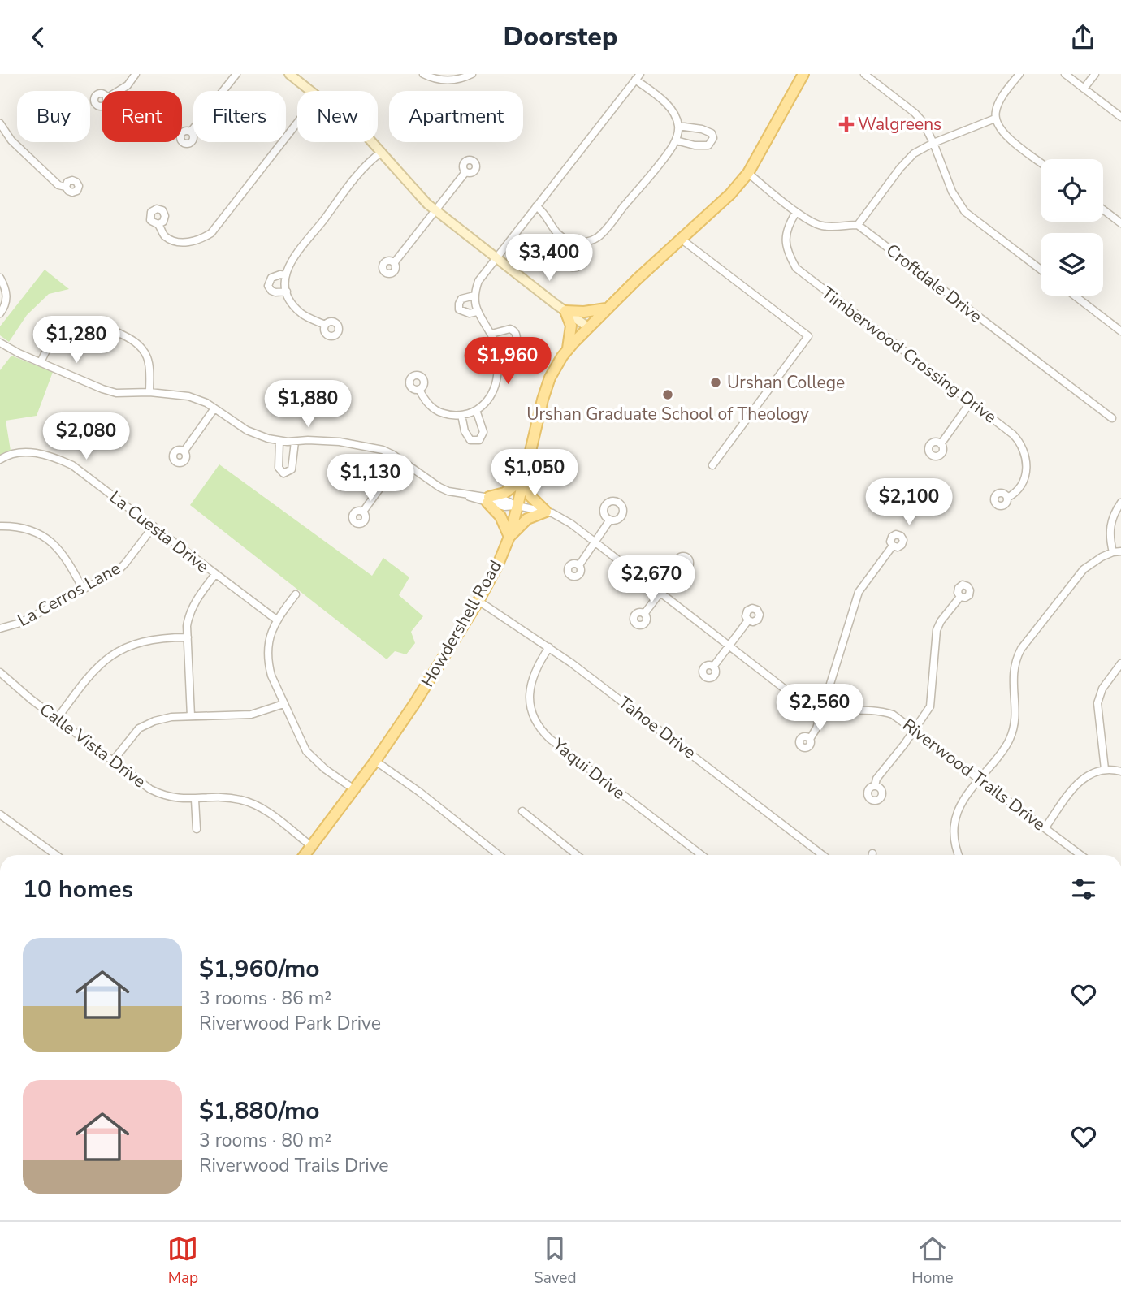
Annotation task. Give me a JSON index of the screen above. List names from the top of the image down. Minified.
{"streets":{"main road":["Howdershell Road"],"street":["Croftdale Drive","Timberwood Crossing Drive","La Cuesta Drive","La Cerros Lane","Tahoe Drive","Calle Vista Drive","Yaqui Drive","Riverwood Trails Drive"]},"crossings":[["La Cuesta Drive","La Cerros Lane"],["Howdershell Road","Tahoe Drive"],["Howdershell Road","Calle Vista Drive"],["Howdershell Road","Riverwood Trails Drive"],["Tahoe Drive","Yaqui Drive"]],"places":{"health":["Walgreens"],"other":["Urshan College","Urshan Graduate School of Theology"]},"page":{"header":"Doorstep","chip":["Buy","Rent","Filters","New","Apartment"],"price":["$3,400","$1,280","$1,960","$1,880","$2,080","$1,050","$1,130","$2,100","$2,670","$2,560"],"heading":"10 homes","list":[{"name":"$1,960/mo","note":"3 rooms · 86 m² · Riverwood Park Drive"},{"name":"$1,880/mo","note":"3 rooms · 80 m² · Riverwood Trails Drive"}],"tabs":["Map","Saved","Home"]}}
